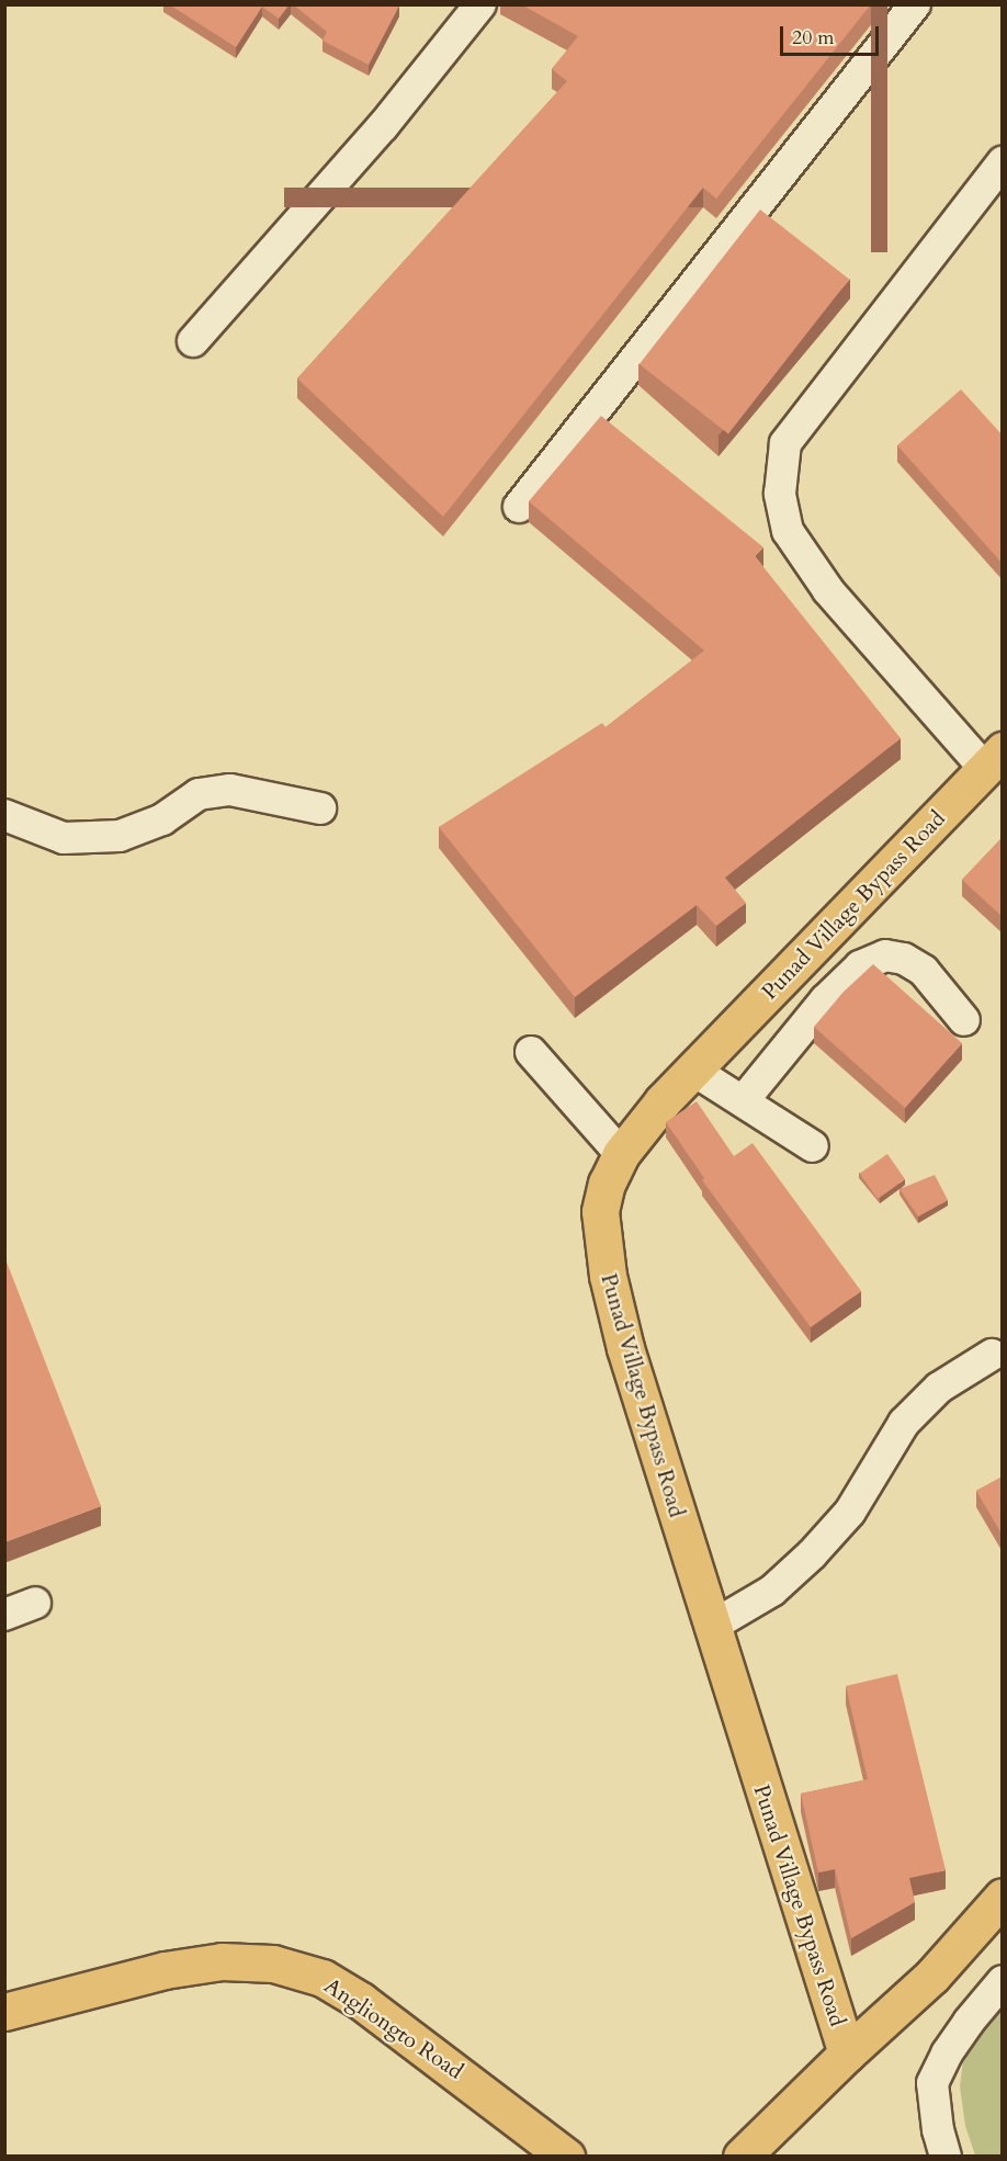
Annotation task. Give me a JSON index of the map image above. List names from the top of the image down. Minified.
{"streets":{"main road":["Punad Village Bypass Road","Angliongto Road"]},"scale_bar":"20 m"}
